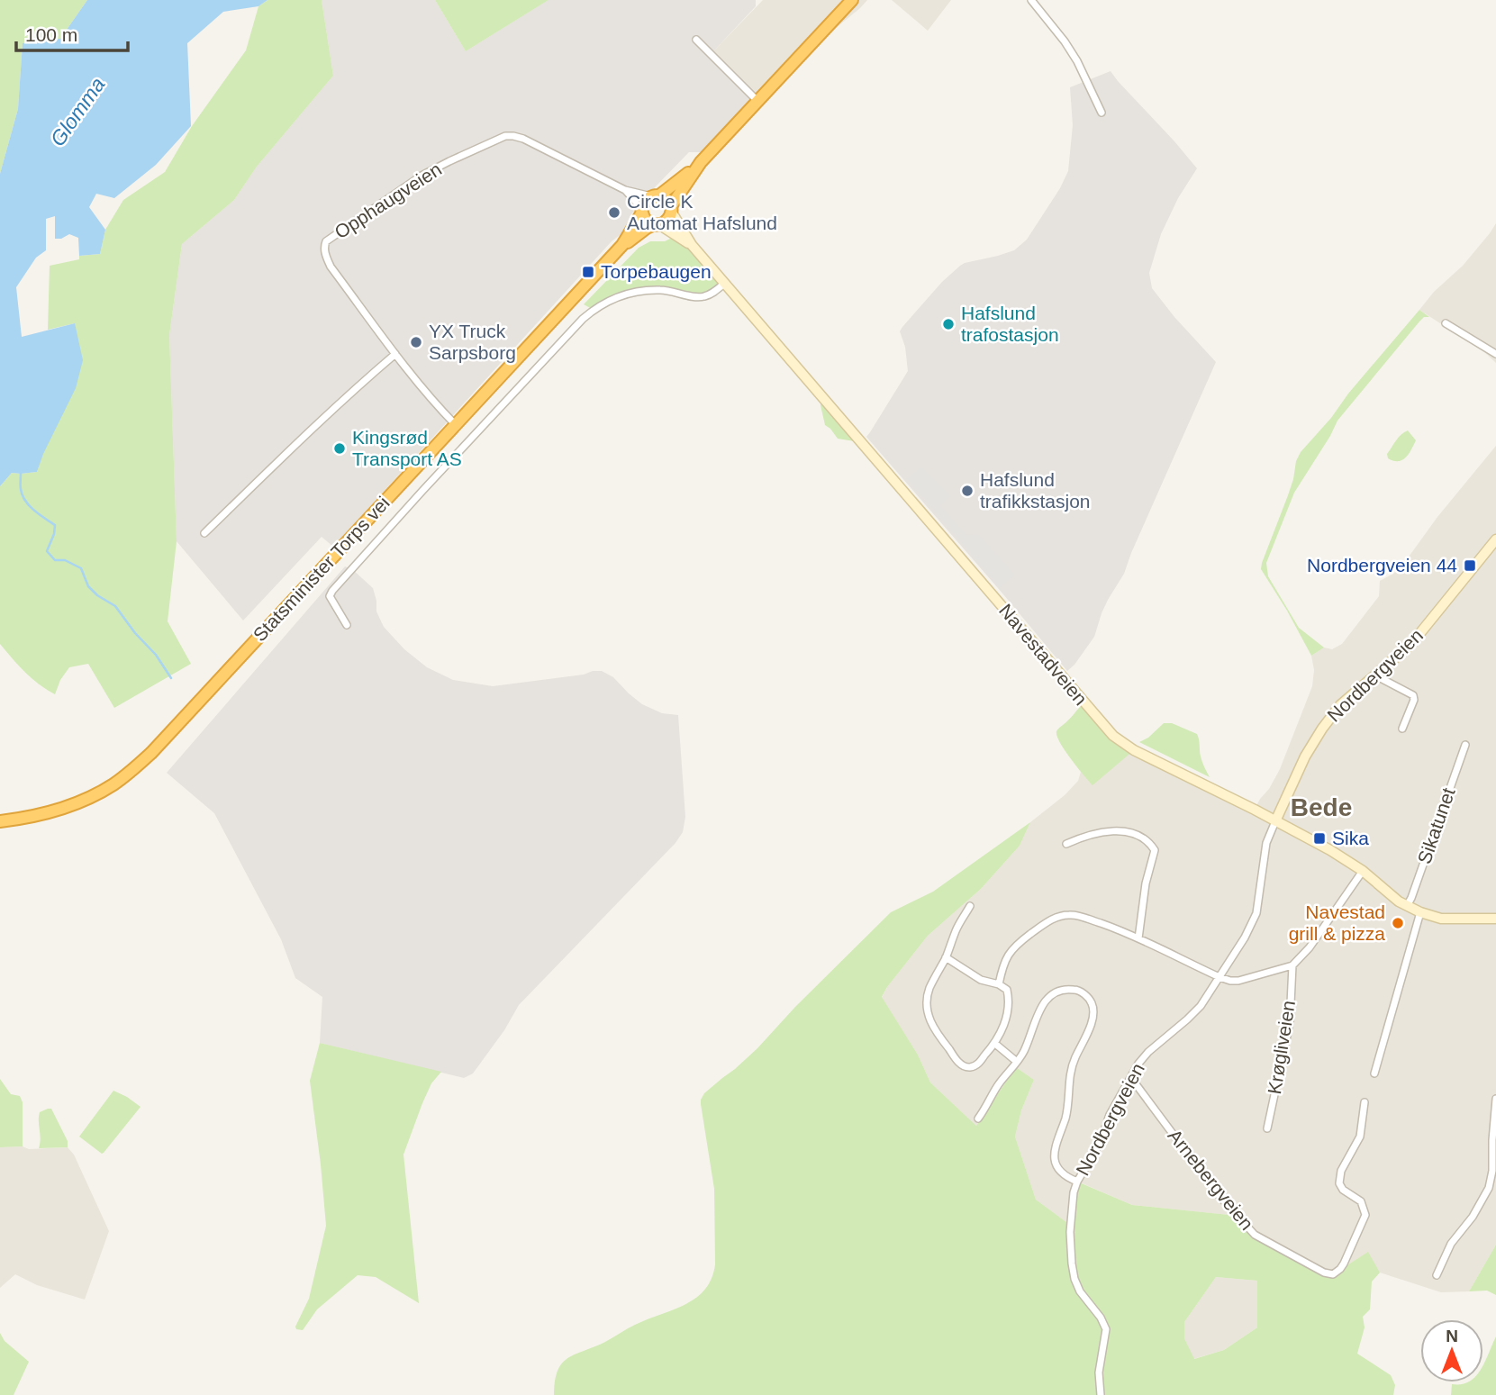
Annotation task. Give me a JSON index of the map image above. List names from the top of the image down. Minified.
{"streets":{"highway":["Statsminister Torps vei"],"street":["Opphaugveien","Navestadveien","Nordbergveien","Sikatunet","Krøgliveien","Arnebergveien"]},"crossings":[["Opphaugveien","Statsminister Torps vei"],["Statsminister Torps vei","Navestadveien"],["Navestadveien","Nordbergveien"],["Navestadveien","Sikatunet"],["Nordbergveien","Krøgliveien"],["Nordbergveien","Arnebergveien"]],"districts":["Bede"],"water":["Glomma"],"places":{"other":["Circle K Automat Hafslund","Hafslund trafostasjon","YX Truck Sarpsborg","Kingsrød Transport AS","Hafslund trafikkstasjon","Navestad grill & pizza"],"transit":["Torpebaugen","Nordbergveien 44","Sika"]},"scale_bar":"100 m","north":"top"}
